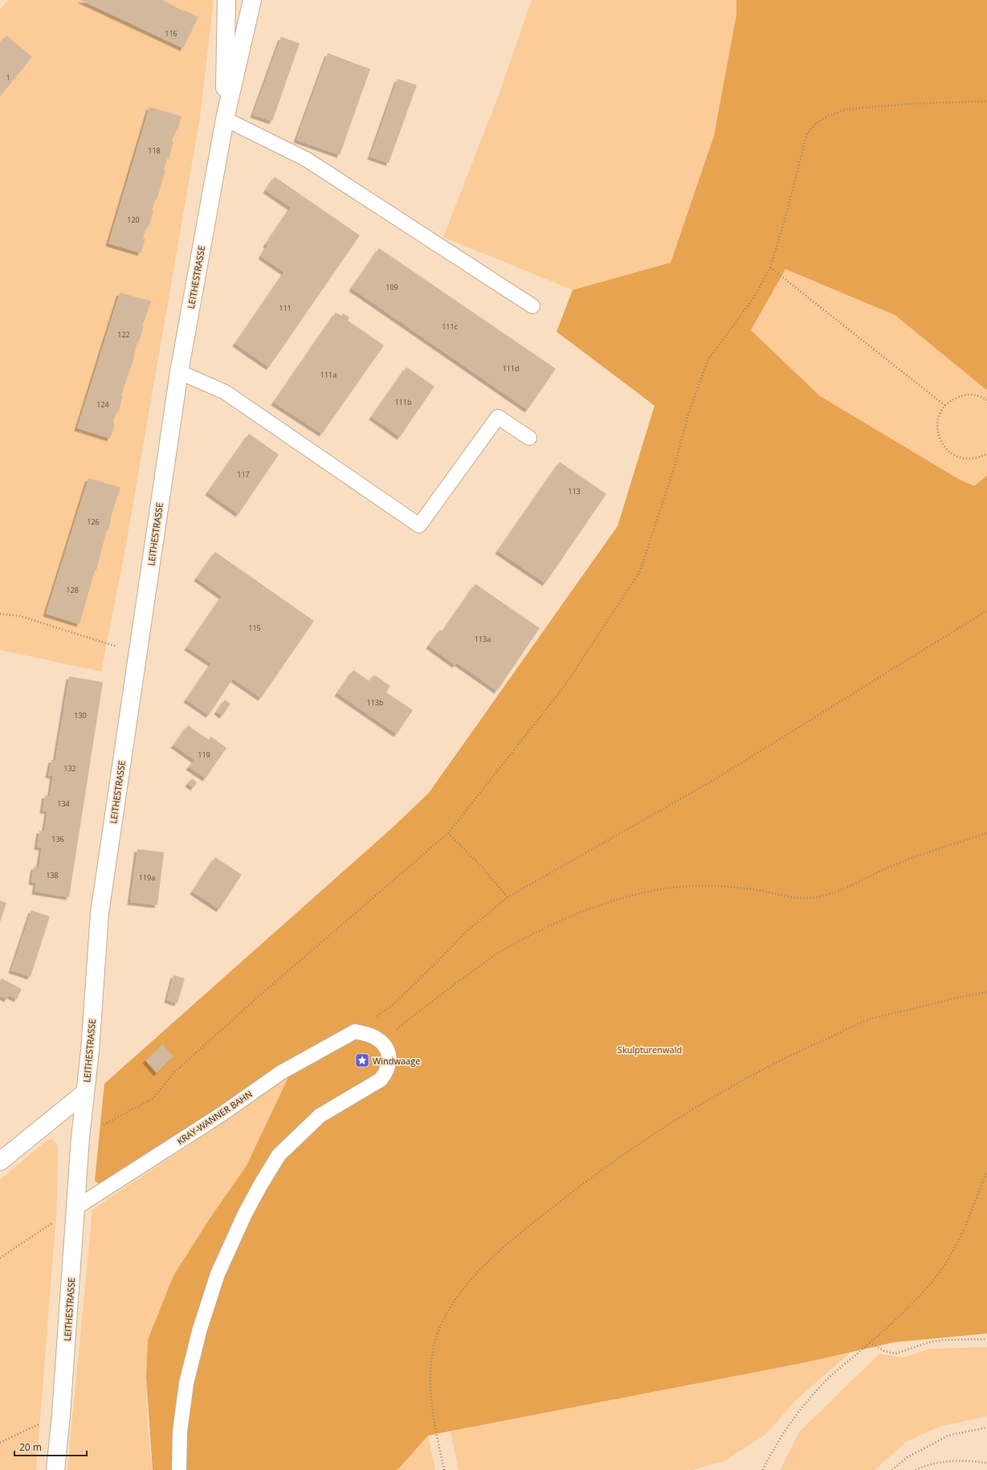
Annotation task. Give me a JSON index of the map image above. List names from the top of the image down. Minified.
{"streets":{"street":["LEITHESTRASSE"],"lane":["KRAY-WANNER BAHN"]},"crossings":[["LEITHESTRASSE","KRAY-WANNER BAHN"]],"parks":["Skulpturenwald"],"places":{"place":["Windwaage"]},"house_numbers":["116","1","118","120","109","111","111c","122","111d","111a","111b","124","117","113","126","128","115","113a","113b","130","119","132","134","136","138","119a"],"scale_bar":"20 m"}
